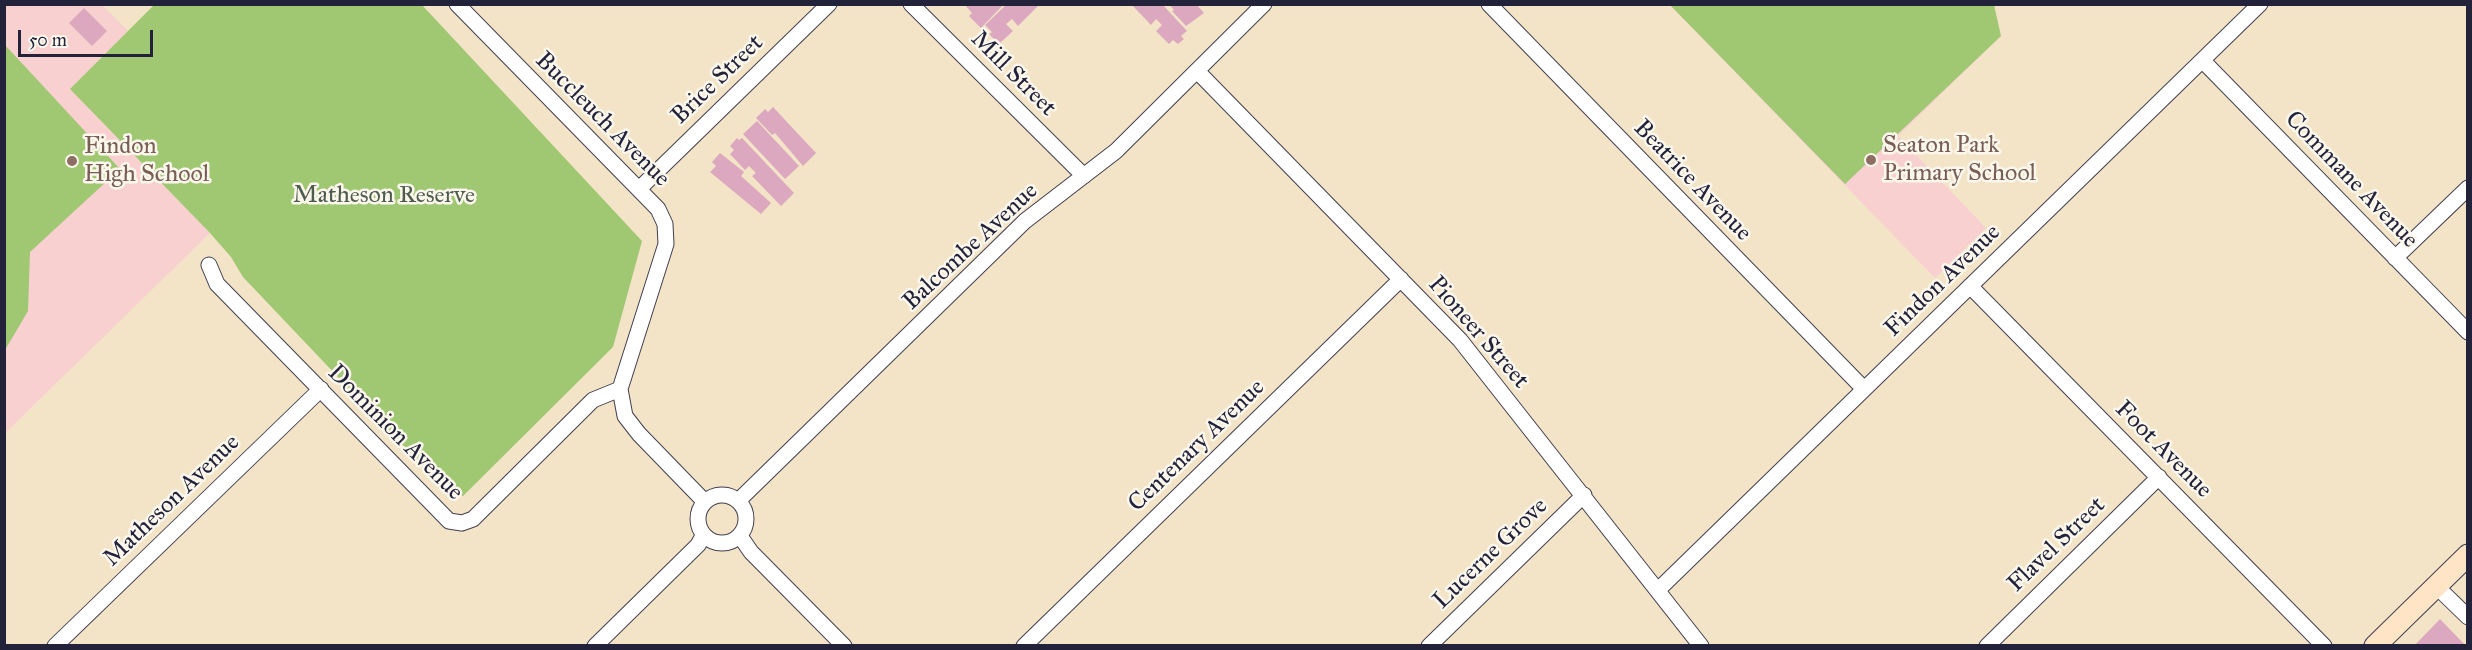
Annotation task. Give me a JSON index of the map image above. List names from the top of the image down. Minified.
{"streets":{"street":["Mill Street","Brice Street","Buccleuch Avenue","Commane Avenue","Beatrice Avenue","Balcombe Avenue","Findon Avenue","Pioneer Street","Dominion Avenue","Centenary Avenue","Foot Avenue","Matheson Avenue","Flavel Street","Lucerne Grove"]},"crossings":[["Mill Street","Balcombe Avenue"],["Brice Street","Buccleuch Avenue"],["Buccleuch Avenue","Balcombe Avenue"],["Buccleuch Avenue","Dominion Avenue"],["Commane Avenue","Findon Avenue"],["Beatrice Avenue","Findon Avenue"],["Balcombe Avenue","Pioneer Street"],["Findon Avenue","Pioneer Street"],["Findon Avenue","Foot Avenue"],["Pioneer Street","Centenary Avenue"],["Pioneer Street","Lucerne Grove"],["Dominion Avenue","Matheson Avenue"],["Foot Avenue","Flavel Street"]],"parks":["Matheson Reserve"],"places":["Seaton Park Primary School","Findon High School"],"scale_bar":"50 m"}
